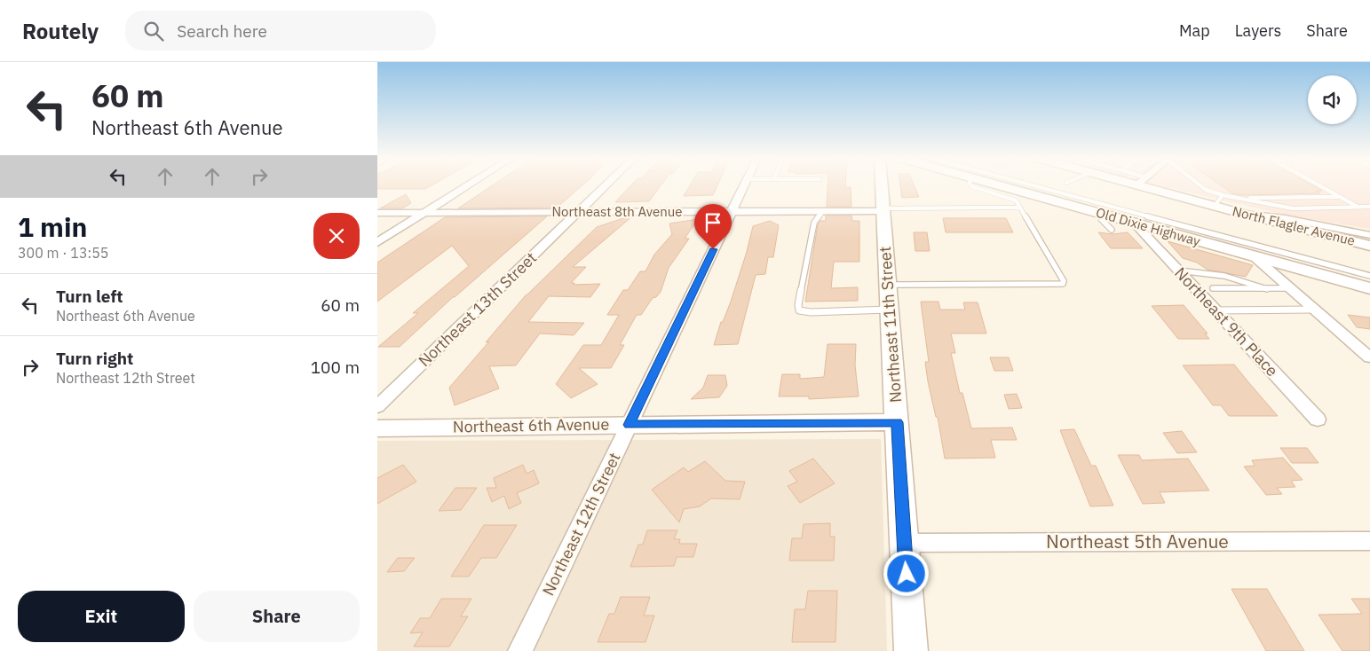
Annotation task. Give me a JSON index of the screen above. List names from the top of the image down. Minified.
{"streets":{"street":["Northeast 8th Avenue","North Flagler Avenue","Old Dixie Highway","Northeast 13th Street","Northeast 9th Place","Northeast 11th Street","Northeast 6th Avenue","Northeast 12th Street","Northeast 5th Avenue"]},"crossings":[["Northeast 8th Avenue","Northeast 13th Street"],["Northeast 8th Avenue","Northeast 11th Street"],["Northeast 8th Avenue","Northeast 12th Street"],["Old Dixie Highway","Northeast 9th Place"],["Northeast 11th Street","Northeast 6th Avenue"],["Northeast 11th Street","Northeast 5th Avenue"],["Northeast 6th Avenue","Northeast 12th Street"]],"page":{"header":"Routely","search":"Search here","nav":["Map","Layers","Share"],"turn":["60 m","Northeast 6th Avenue"],"heading":["1 min","300 m · 13:55"],"list":[{"name":"Turn left","note":"Northeast 6th Avenue","value":"60 m"},{"name":"Turn right","note":"Northeast 12th Street","value":"100 m"}],"buttons":["Exit","Share"]}}
